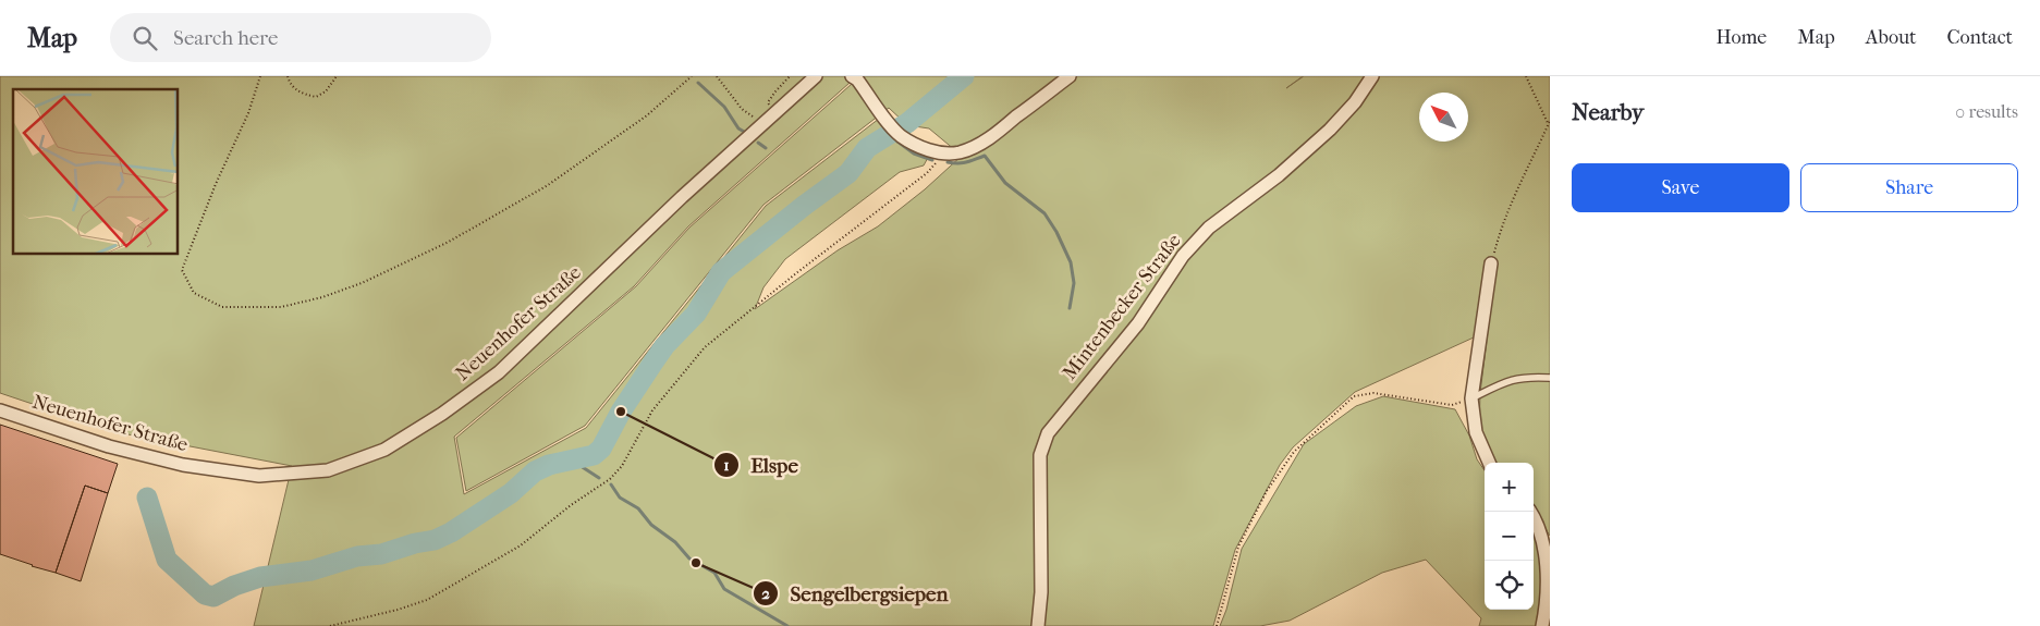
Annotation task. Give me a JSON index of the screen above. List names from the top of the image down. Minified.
{"streets":{"street":["Mintenbecker Straße","Neuenhofer Straße"]},"places":["Elspe","Sengelbergsiepen"],"north":"top left","page":{"header":"Map","search":"Search here","nav":["Home","Map","About","Contact"],"heading":["Nearby","0 results"],"buttons":["Save","Share"],"map_buttons":["+","−"]}}
